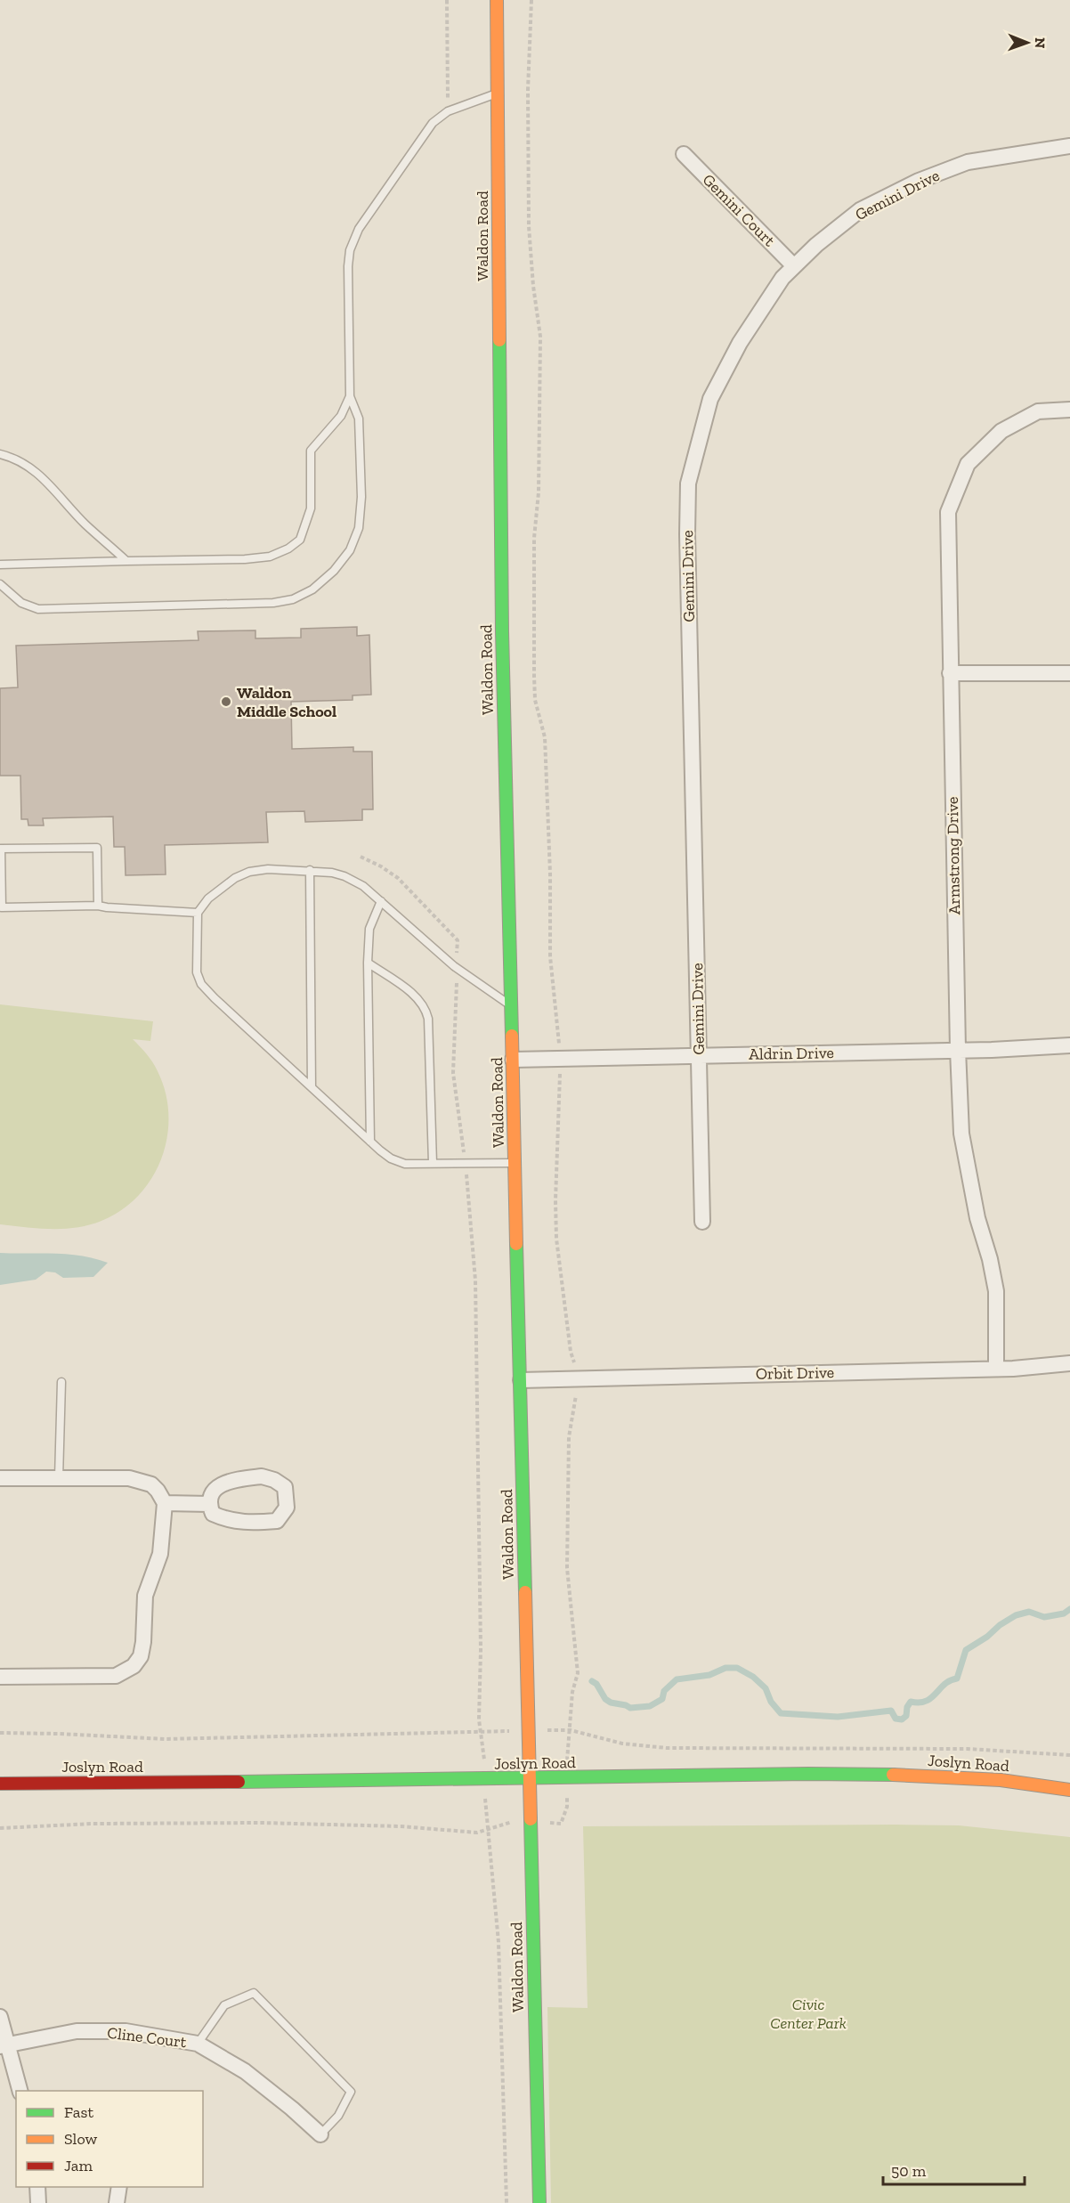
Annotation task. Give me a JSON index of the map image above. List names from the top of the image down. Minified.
{"streets":{"street":["Gemini Drive","Gemini Court","Waldon Road","Armstrong Drive","Aldrin Drive","Orbit Drive","Joslyn Road","Cline Court"]},"crossings":[["Gemini Drive","Gemini Court"],["Gemini Drive","Aldrin Drive"],["Waldon Road","Aldrin Drive"],["Waldon Road","Orbit Drive"],["Waldon Road","Joslyn Road"],["Armstrong Drive","Aldrin Drive"],["Armstrong Drive","Orbit Drive"]],"parks":["Civic Center Park"],"places":["Waldon Middle School"],"legend":["Fast","Slow","Jam"],"scale_bar":"50 m","north":"right"}
